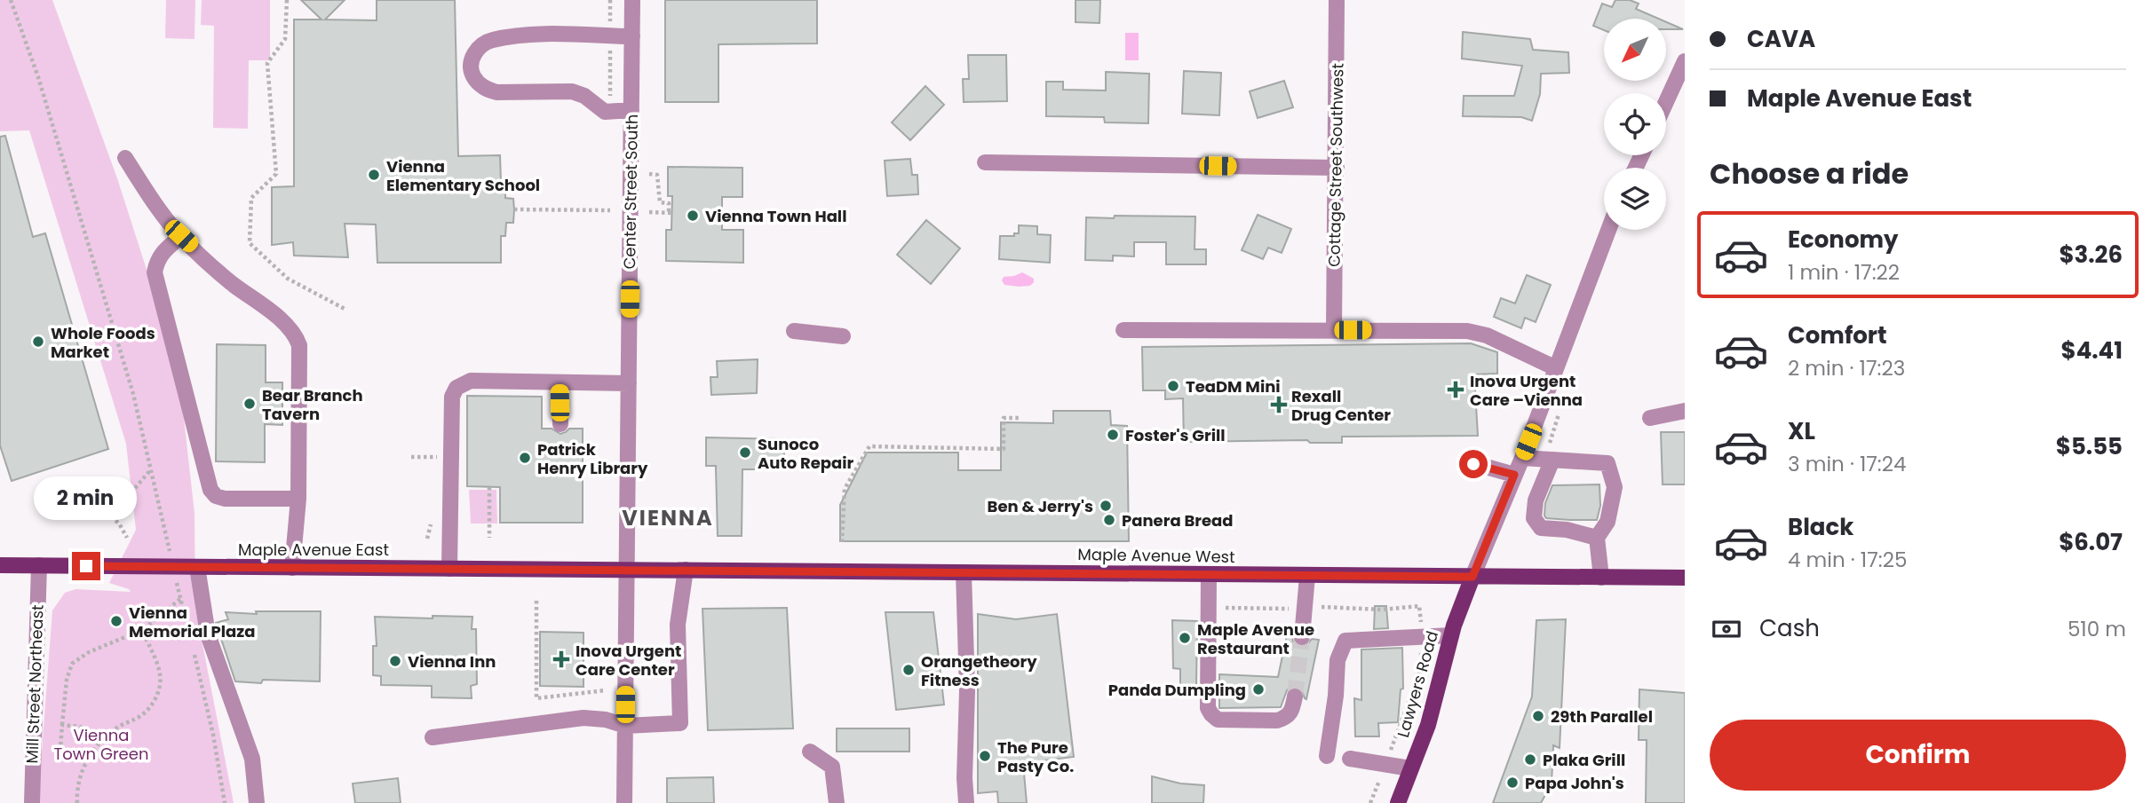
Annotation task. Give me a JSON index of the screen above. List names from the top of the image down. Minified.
{"streets":{"main road":["Maple Avenue East","Maple Avenue West","Lawyers Road"],"street":["Cottage Street Southwest","Center Street South","Mill Street Northeast"]},"crossings":[["Center Street South","Maple Avenue East"],["Center Street South","Maple Avenue West"],["Maple Avenue East","Maple Avenue West"],["Maple Avenue East","Mill Street Northeast"],["Maple Avenue West","Lawyers Road"]],"districts":["VIENNA"],"parks":["Vienna Town Green"],"places":{"other":["Vienna Elementary School","Vienna Town Hall","Whole Foods Market","TeaDM Mini","Bear Branch Tavern","Foster's Grill","Sunoco Auto Repair","Patrick Henry Library","Ben & Jerry's","Panera Bread","Vienna Memorial Plaza","Maple Avenue Restaurant","Vienna Inn","Orangetheory Fitness","Panda Dumpling","29th Parallel","The Pure Pasty Co.","Plaka Grill","Papa John's"],"health":["Inova Urgent Care –Vienna","Rexall Drug Center","Inova Urgent Care Center"]},"north":"bottom left","page":{"banner":["CAVA","Maple Avenue East"],"heading":"Choose a ride","list":[{"name":"Economy","note":"1 min · 17:22","value":"$3.26"},{"name":"Comfort","note":"2 min · 17:23","value":"$4.41"},{"name":"XL","note":"3 min · 17:24","value":"$5.55"},{"name":"Black","note":"4 min · 17:25","value":"$6.07"}],"bubble":"2 min","pay":["Cash","510 m"],"buttons":"Confirm"}}
